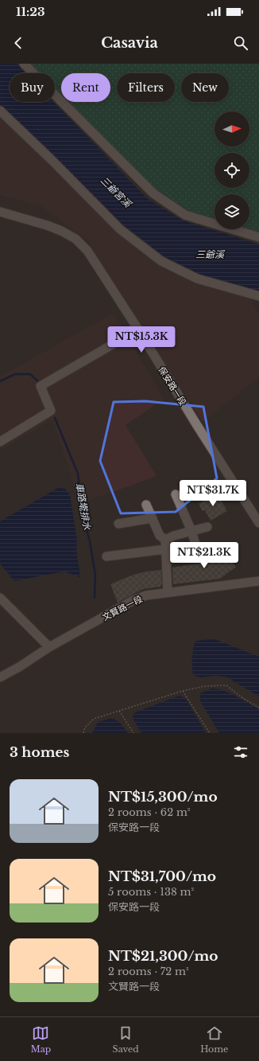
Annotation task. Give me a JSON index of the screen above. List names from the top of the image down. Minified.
{"streets":{"street":["保安路一段","文賢路一段"]},"water":["三爺宮溪","三爺溪","車路墘排水"],"north":"right","page":{"status":"11:23","header":"Casavia","chip":["Buy","Rent","Filters","New"],"price":["NT$15.3K","NT$31.7K","NT$21.3K"],"heading":"3 homes","list":[{"name":"NT$15,300/mo","note":"2 rooms · 62 m² · 保安路一段"},{"name":"NT$31,700/mo","note":"5 rooms · 138 m² · 保安路一段"},{"name":"NT$21,300/mo","note":"2 rooms · 72 m² · 文賢路一段"}],"tabs":["Map","Saved","Home"]}}
